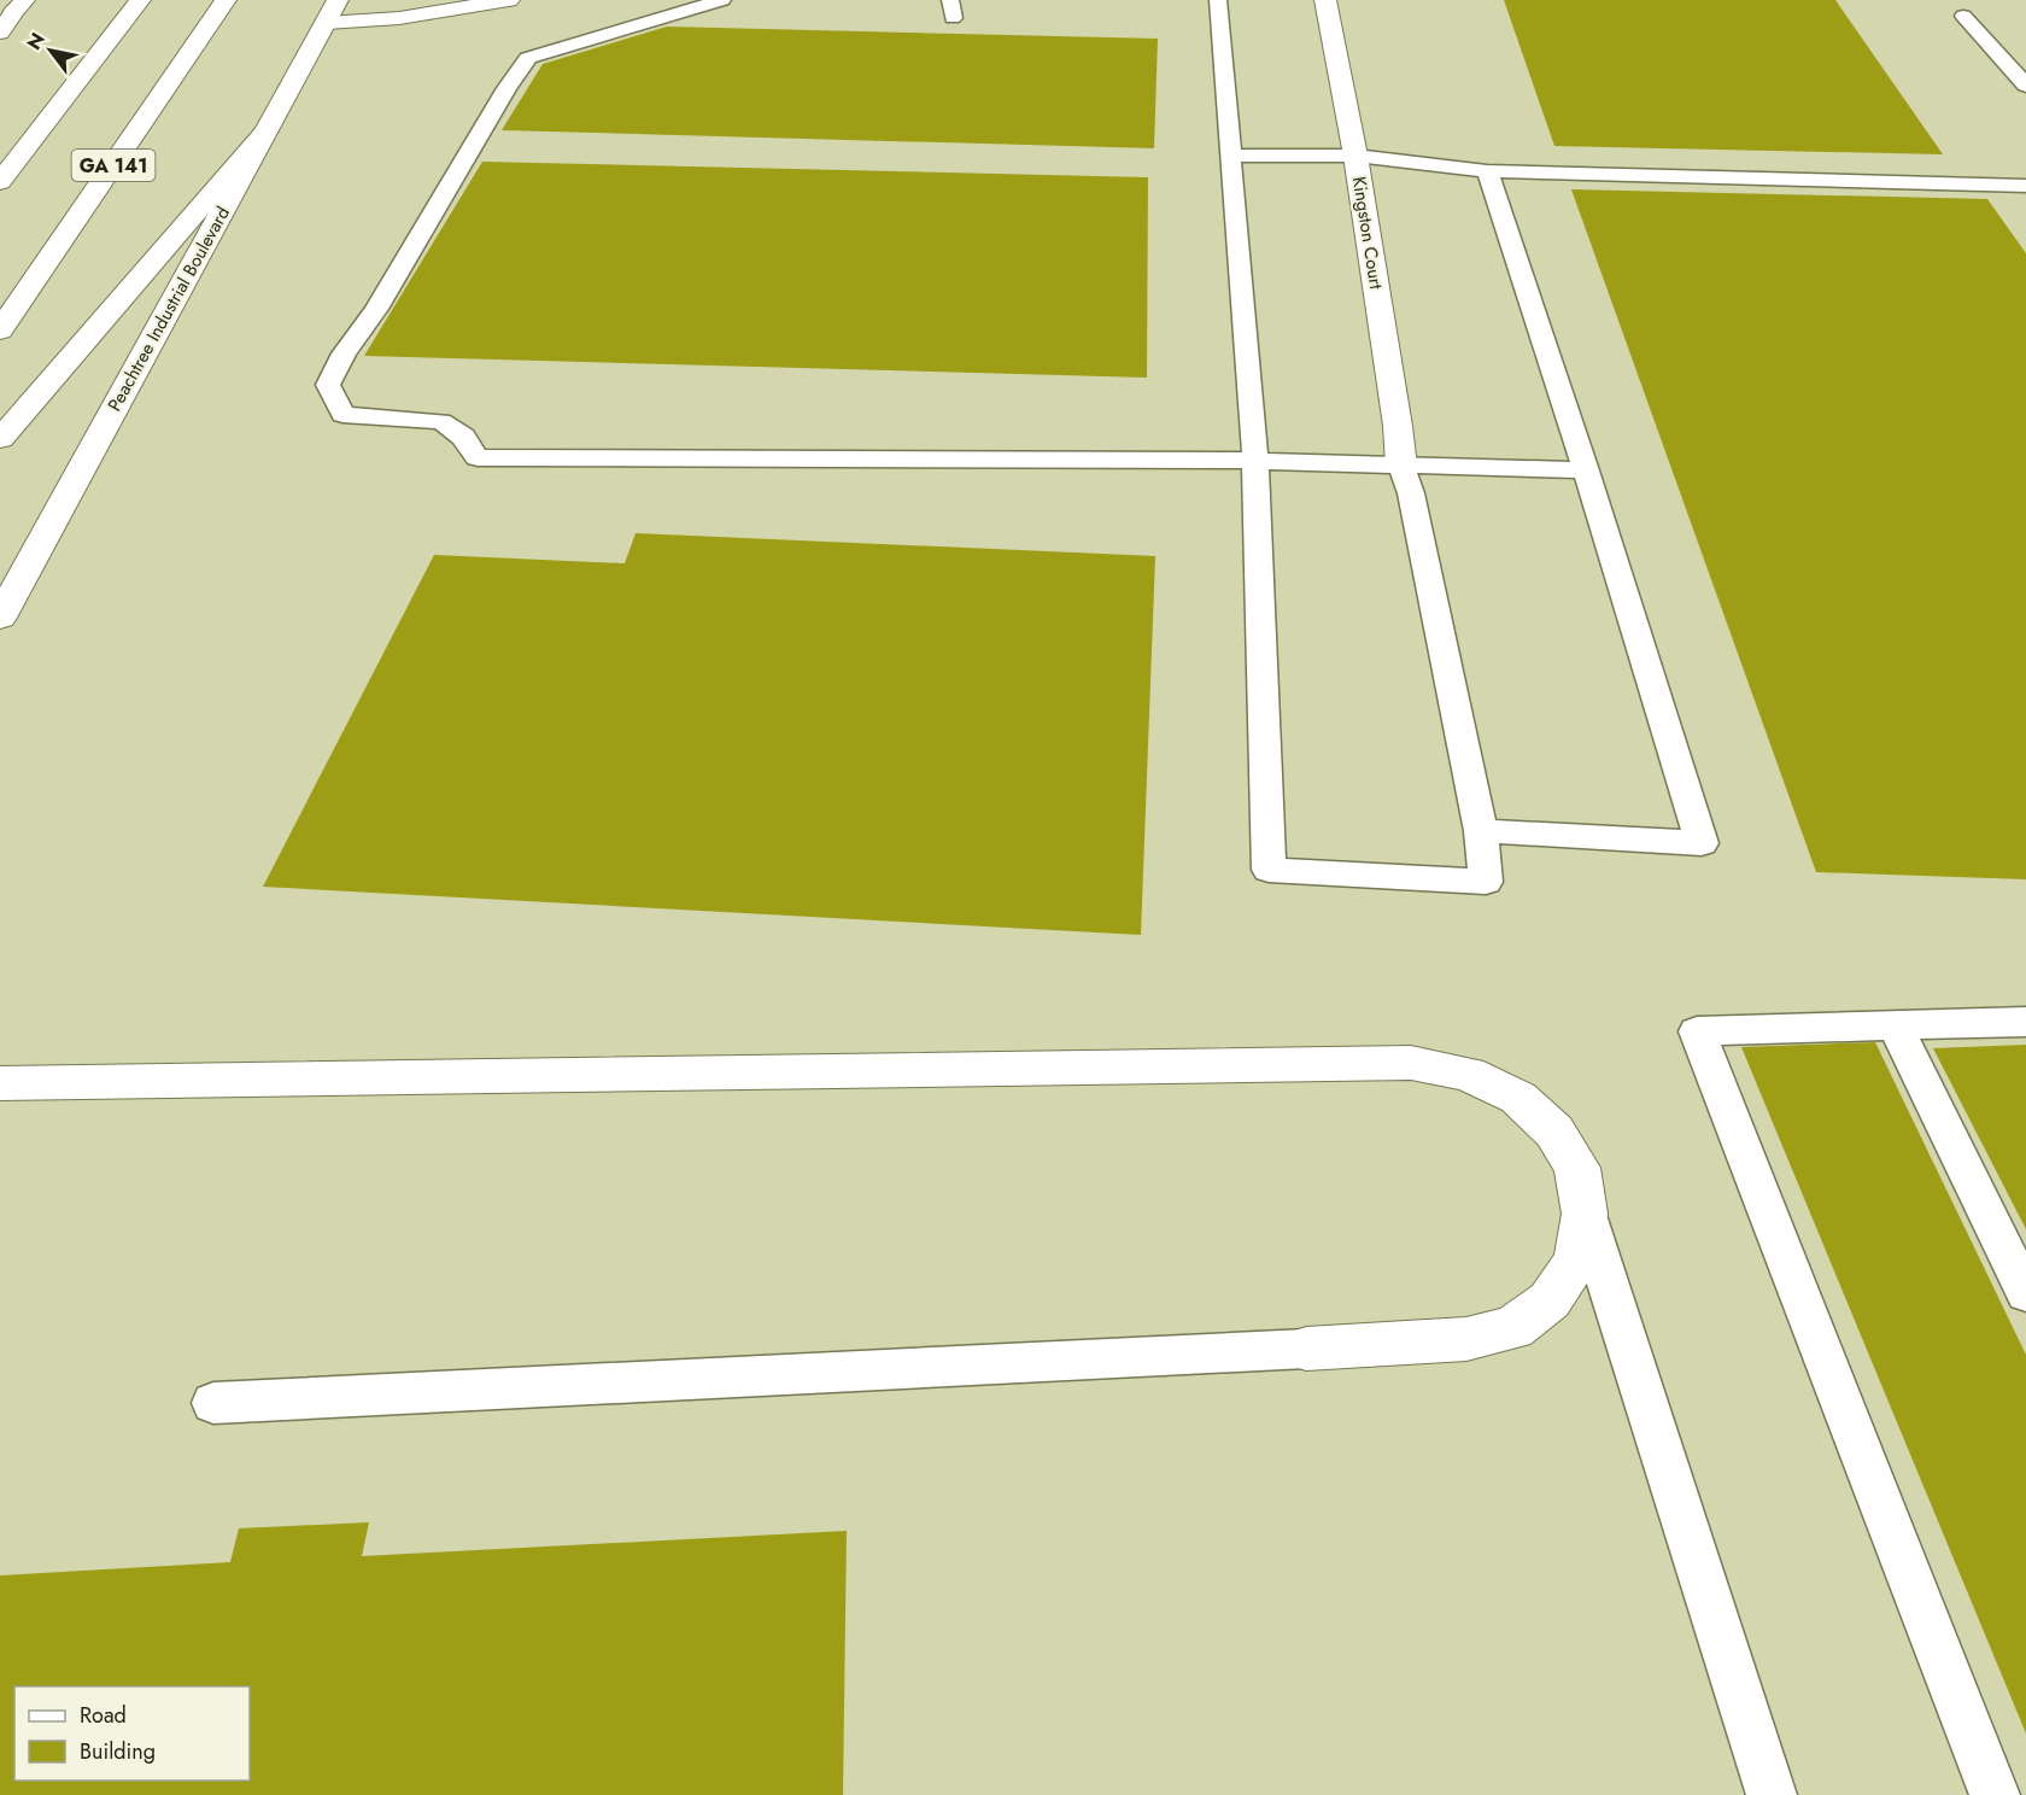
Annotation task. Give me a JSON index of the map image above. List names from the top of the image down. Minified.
{"streets":{"main road":["GA 141","Kingston Court","Peachtree Industrial Boulevard"]},"legend":["Road","Building"],"north":"top left"}
